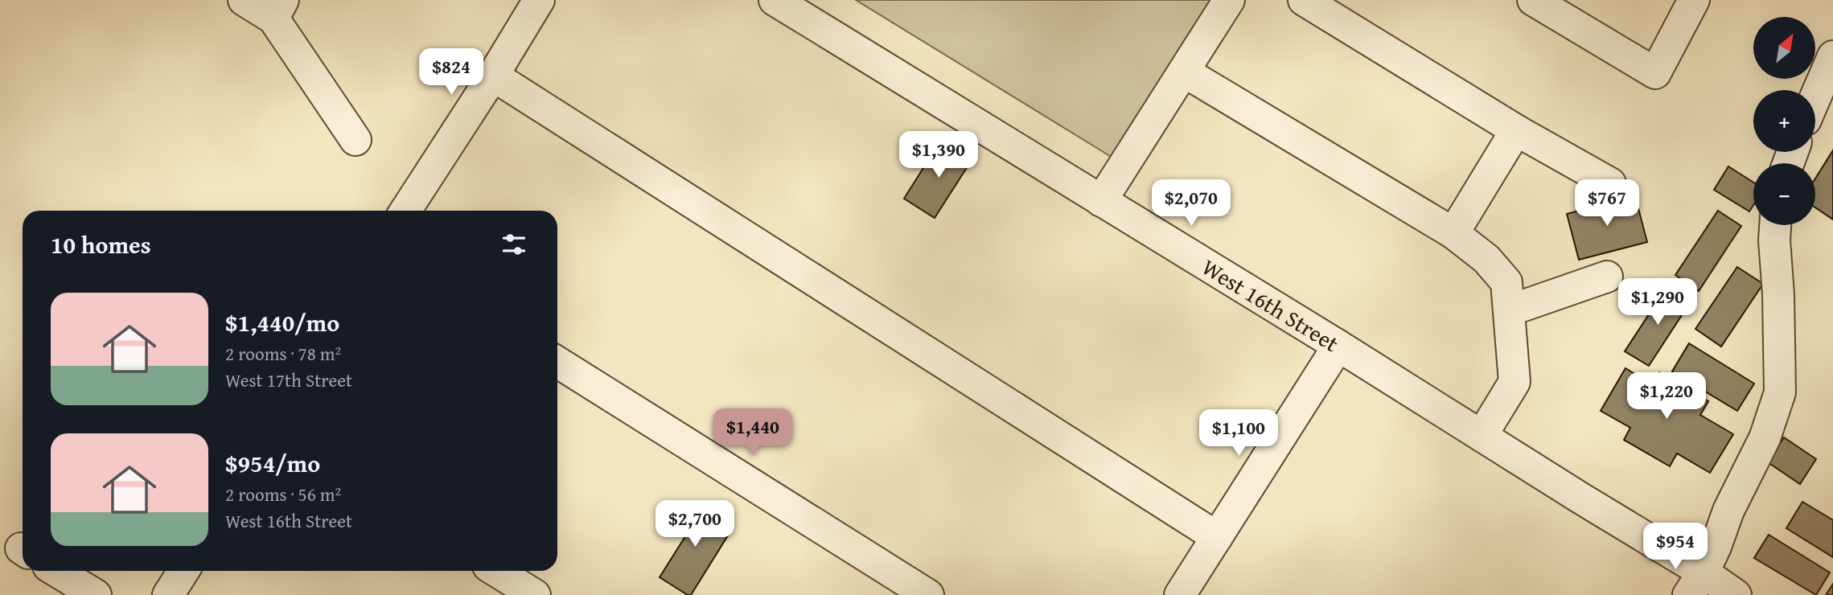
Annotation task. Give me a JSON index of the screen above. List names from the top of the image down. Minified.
{"streets":{"street":["West 16th Street"]},"north":"top right","page":{"map_buttons":["+","−"],"price":["$824","$1,390","$2,070","$767","$1,290","$1,220","$1,440","$1,100","$2,700","$954"],"heading":"10 homes","list":[{"name":"$1,440/mo","note":"2 rooms · 78 m² · West 17th Street"},{"name":"$954/mo","note":"2 rooms · 56 m² · West 16th Street"}]}}
